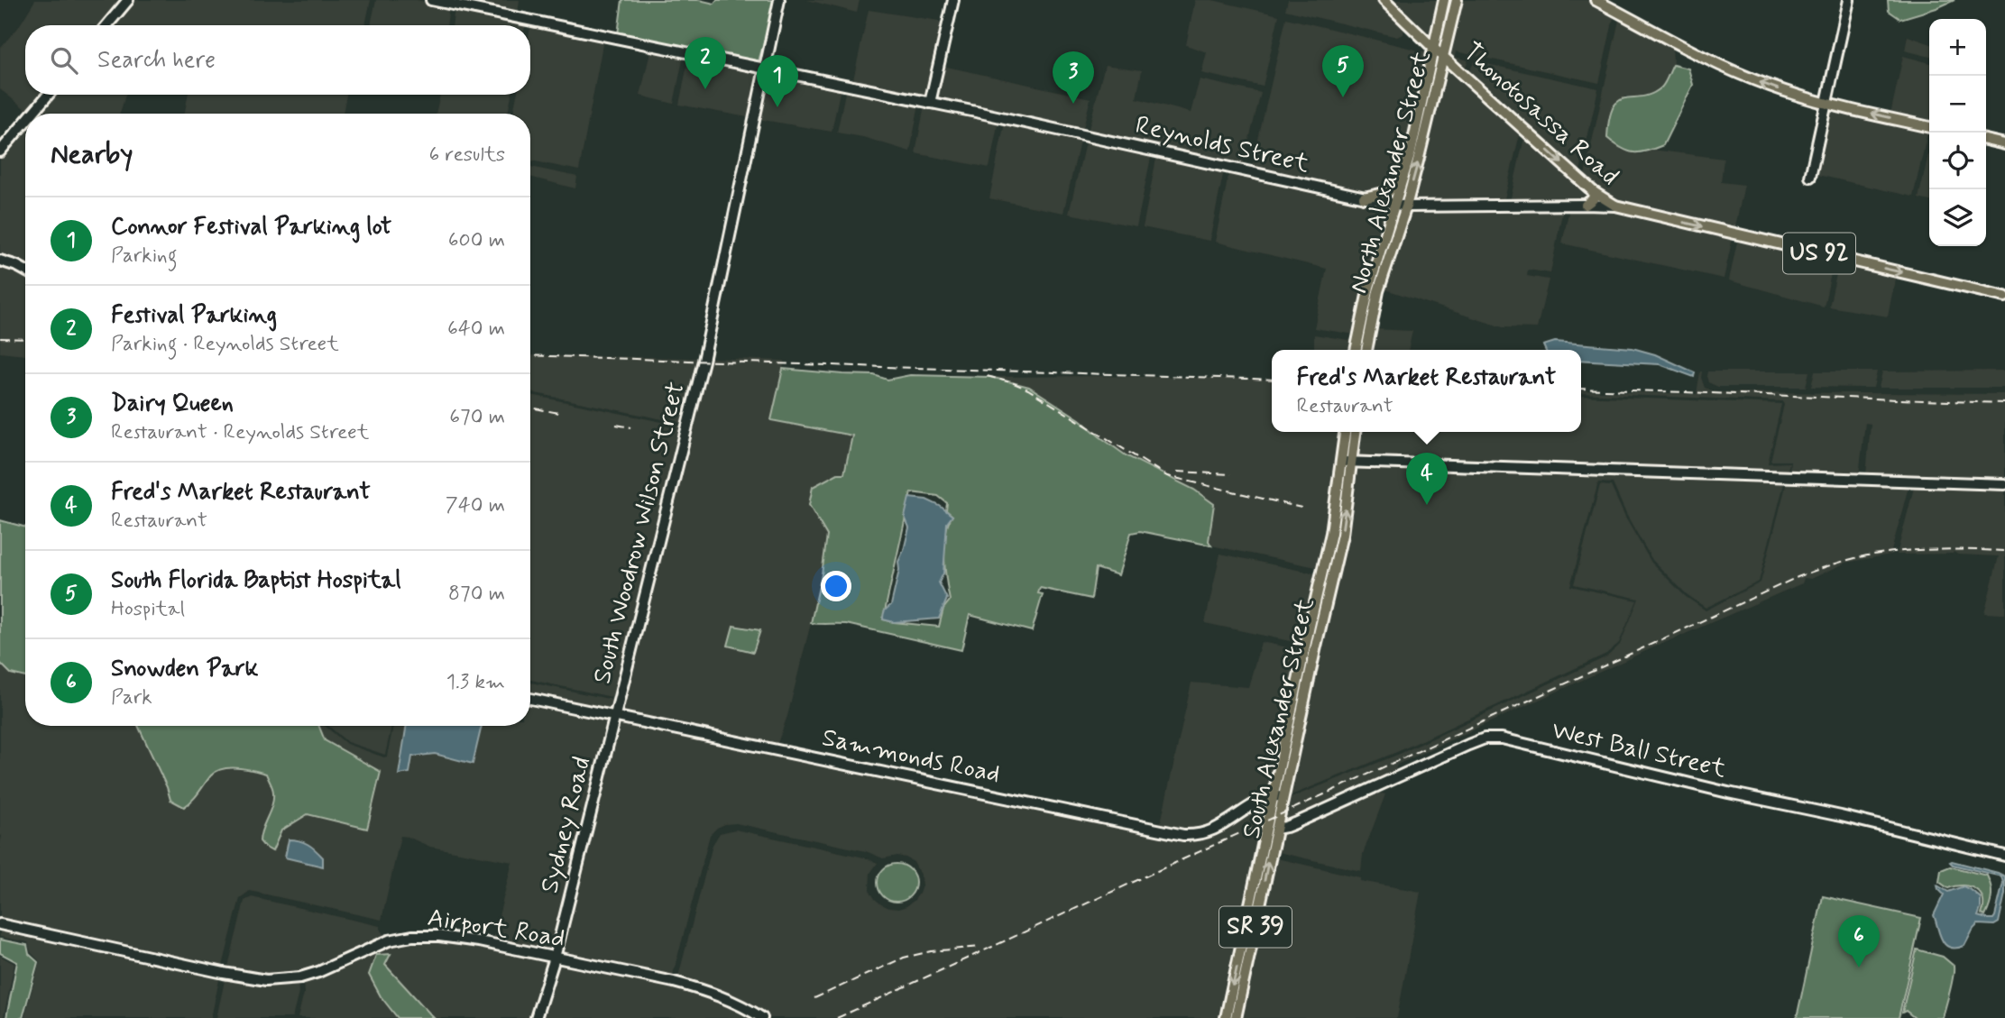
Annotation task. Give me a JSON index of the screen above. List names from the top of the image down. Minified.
{"streets":{"main road":["Thonotosassa Road","Reynolds Street","North Alexander Street","US 92","South Alexander Street","SR 39"],"street":["South Woodrow Wilson Street","West Ball Street","Sammonds Road","Sydney Road","Airport Road"]},"crossings":[["Thonotosassa Road","Reynolds Street"],["Thonotosassa Road","North Alexander Street"],["Reynolds Street","North Alexander Street"],["Reynolds Street","South Woodrow Wilson Street"],["South Woodrow Wilson Street","Sammonds Road"],["South Woodrow Wilson Street","Sydney Road"],["South Alexander Street","West Ball Street"],["South Alexander Street","Sammonds Road"],["Sammonds Road","Sydney Road"],["Sydney Road","Airport Road"]],"one_way":["Thonotosassa Road"],"page":{"map_buttons":["+","−"],"search":"Search here","pins":["2","5","3","1","4","6"],"heading":["Nearby","6 results"],"list":[{"mark":"1","name":"Connor Festival Parking lot","note":"Parking","value":"600 m"},{"mark":"2","name":"Festival Parking","note":"Parking · Reynolds Street","value":"640 m"},{"mark":"3","name":"Dairy Queen","note":"Restaurant · Reynolds Street","value":"670 m"},{"mark":"4","name":"Fred's Market Restaurant","note":"Restaurant","value":"740 m"},{"mark":"5","name":"South Florida Baptist Hospital","note":"Hospital","value":"870 m"},{"mark":"6","name":"Snowden Park","note":"Park","value":"1.3 km"}],"popup":["Fred's Market Restaurant","Restaurant"]}}
